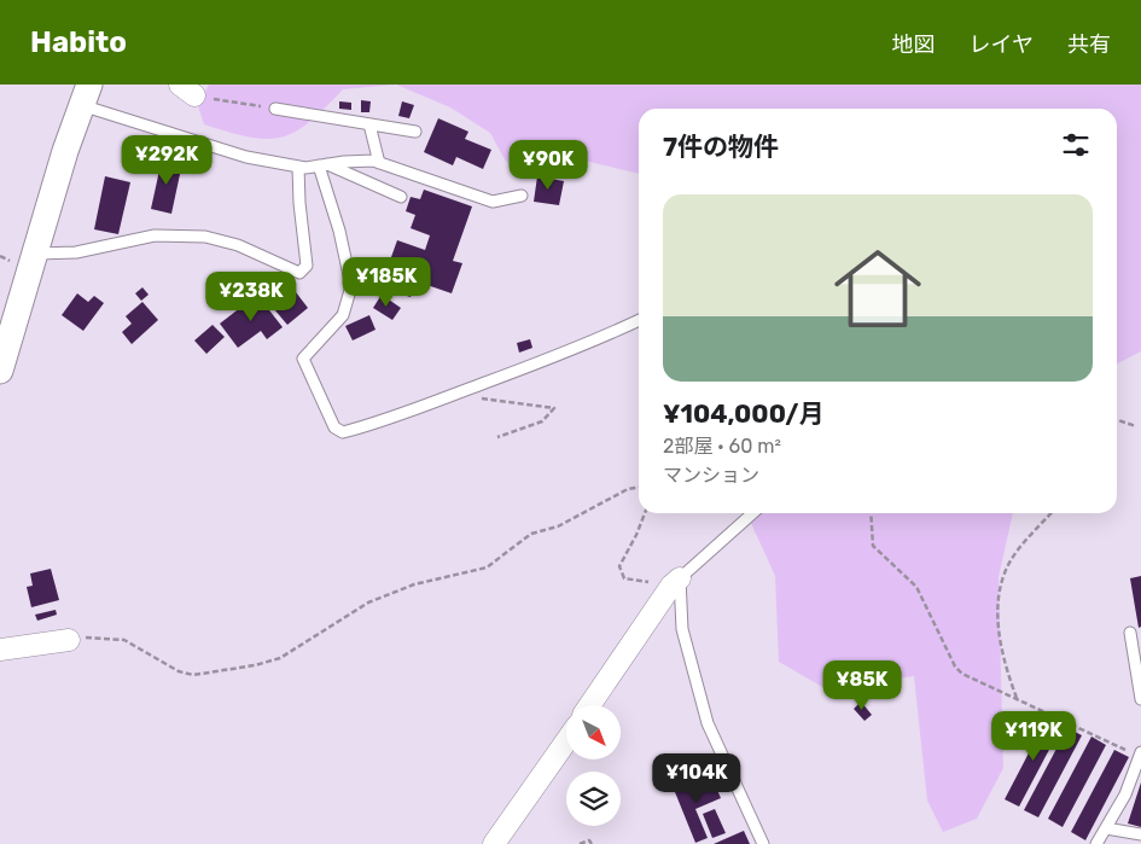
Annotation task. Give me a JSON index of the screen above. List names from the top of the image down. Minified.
{"north":"bottom right","page":{"header":"Habito","nav":["地図","レイヤ","共有"],"heading":"7件の物件","price":["¥292K","¥90K","¥185K","¥238K","¥85K","¥119K","¥104K"],"list":[{"name":"¥104,000/月","note":"2部屋 · 60 m² · マンション"}]}}
